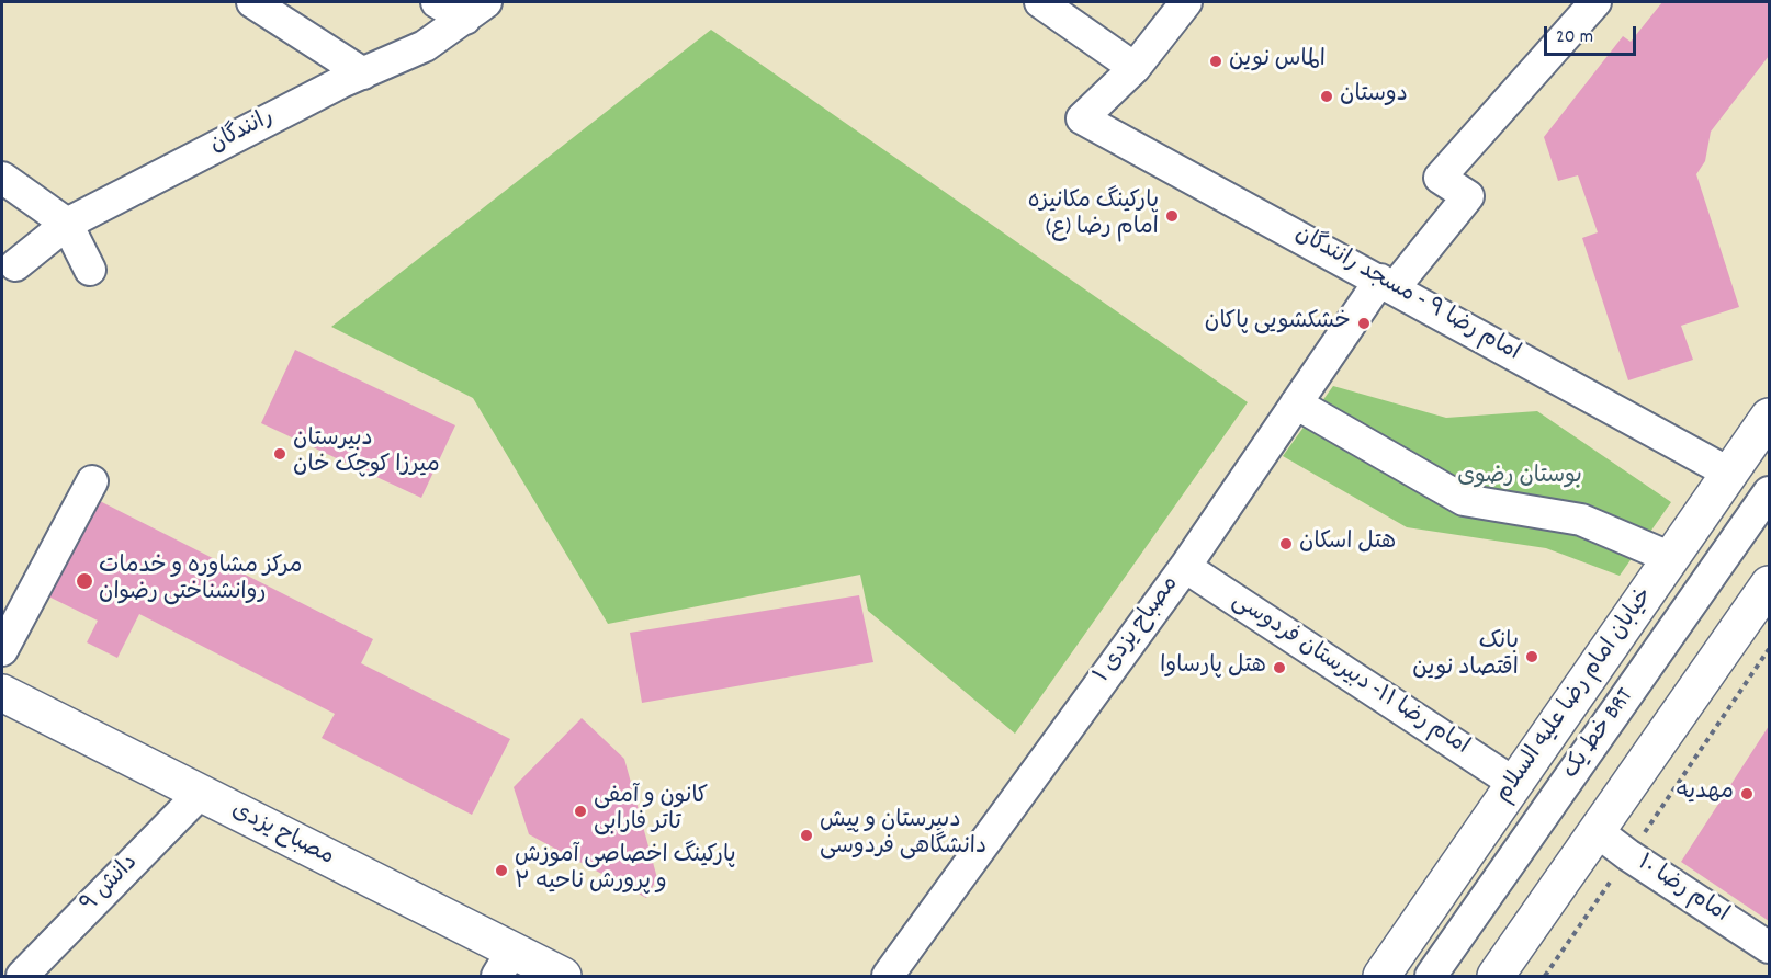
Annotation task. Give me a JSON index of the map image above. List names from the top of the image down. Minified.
{"streets":{"main road":["خیابان امام رضا علیه السلام","مصباح یزدی"],"street":["رانندگان","امام رضا ۹ - مسجد رانندگان","مصباح یزدی ۱","امام رضا ۱۱- دبیرستان فردوسی","خط یک BRT","دانش ۹","امام رضا ۱۰"]},"crossings":[["امام رضا ۹ - مسجد رانندگان","مصباح یزدی ۱"],["امام رضا ۹ - مسجد رانندگان","خیابان امام رضا علیه السلام"],["مصباح یزدی ۱","امام رضا ۱۱- دبیرستان فردوسی"],["امام رضا ۱۱- دبیرستان فردوسی","خیابان امام رضا علیه السلام"],["مصباح یزدی","دانش ۹"]],"parks":["بوستان رضوی"],"places":["الماس نوين","دوستان","پارکینگ مکانیزه امام رضا (ع)","خشکشویی پاکان","دبیرستان میرزا کوچک خان","هتل اسکان","مرکز مشاوره و خدمات روانشناختی رضوان","بانک اقتصاد نوین","هتل پارساوا","مهدیه","کانون و آمفی تاتر فارابی","دبیرستان و پیش دانشگاهی فردوسی","پارکینگ اخصاصی آموزش و پرورش ناحیه ۲"],"scale_bar":"20 m"}
